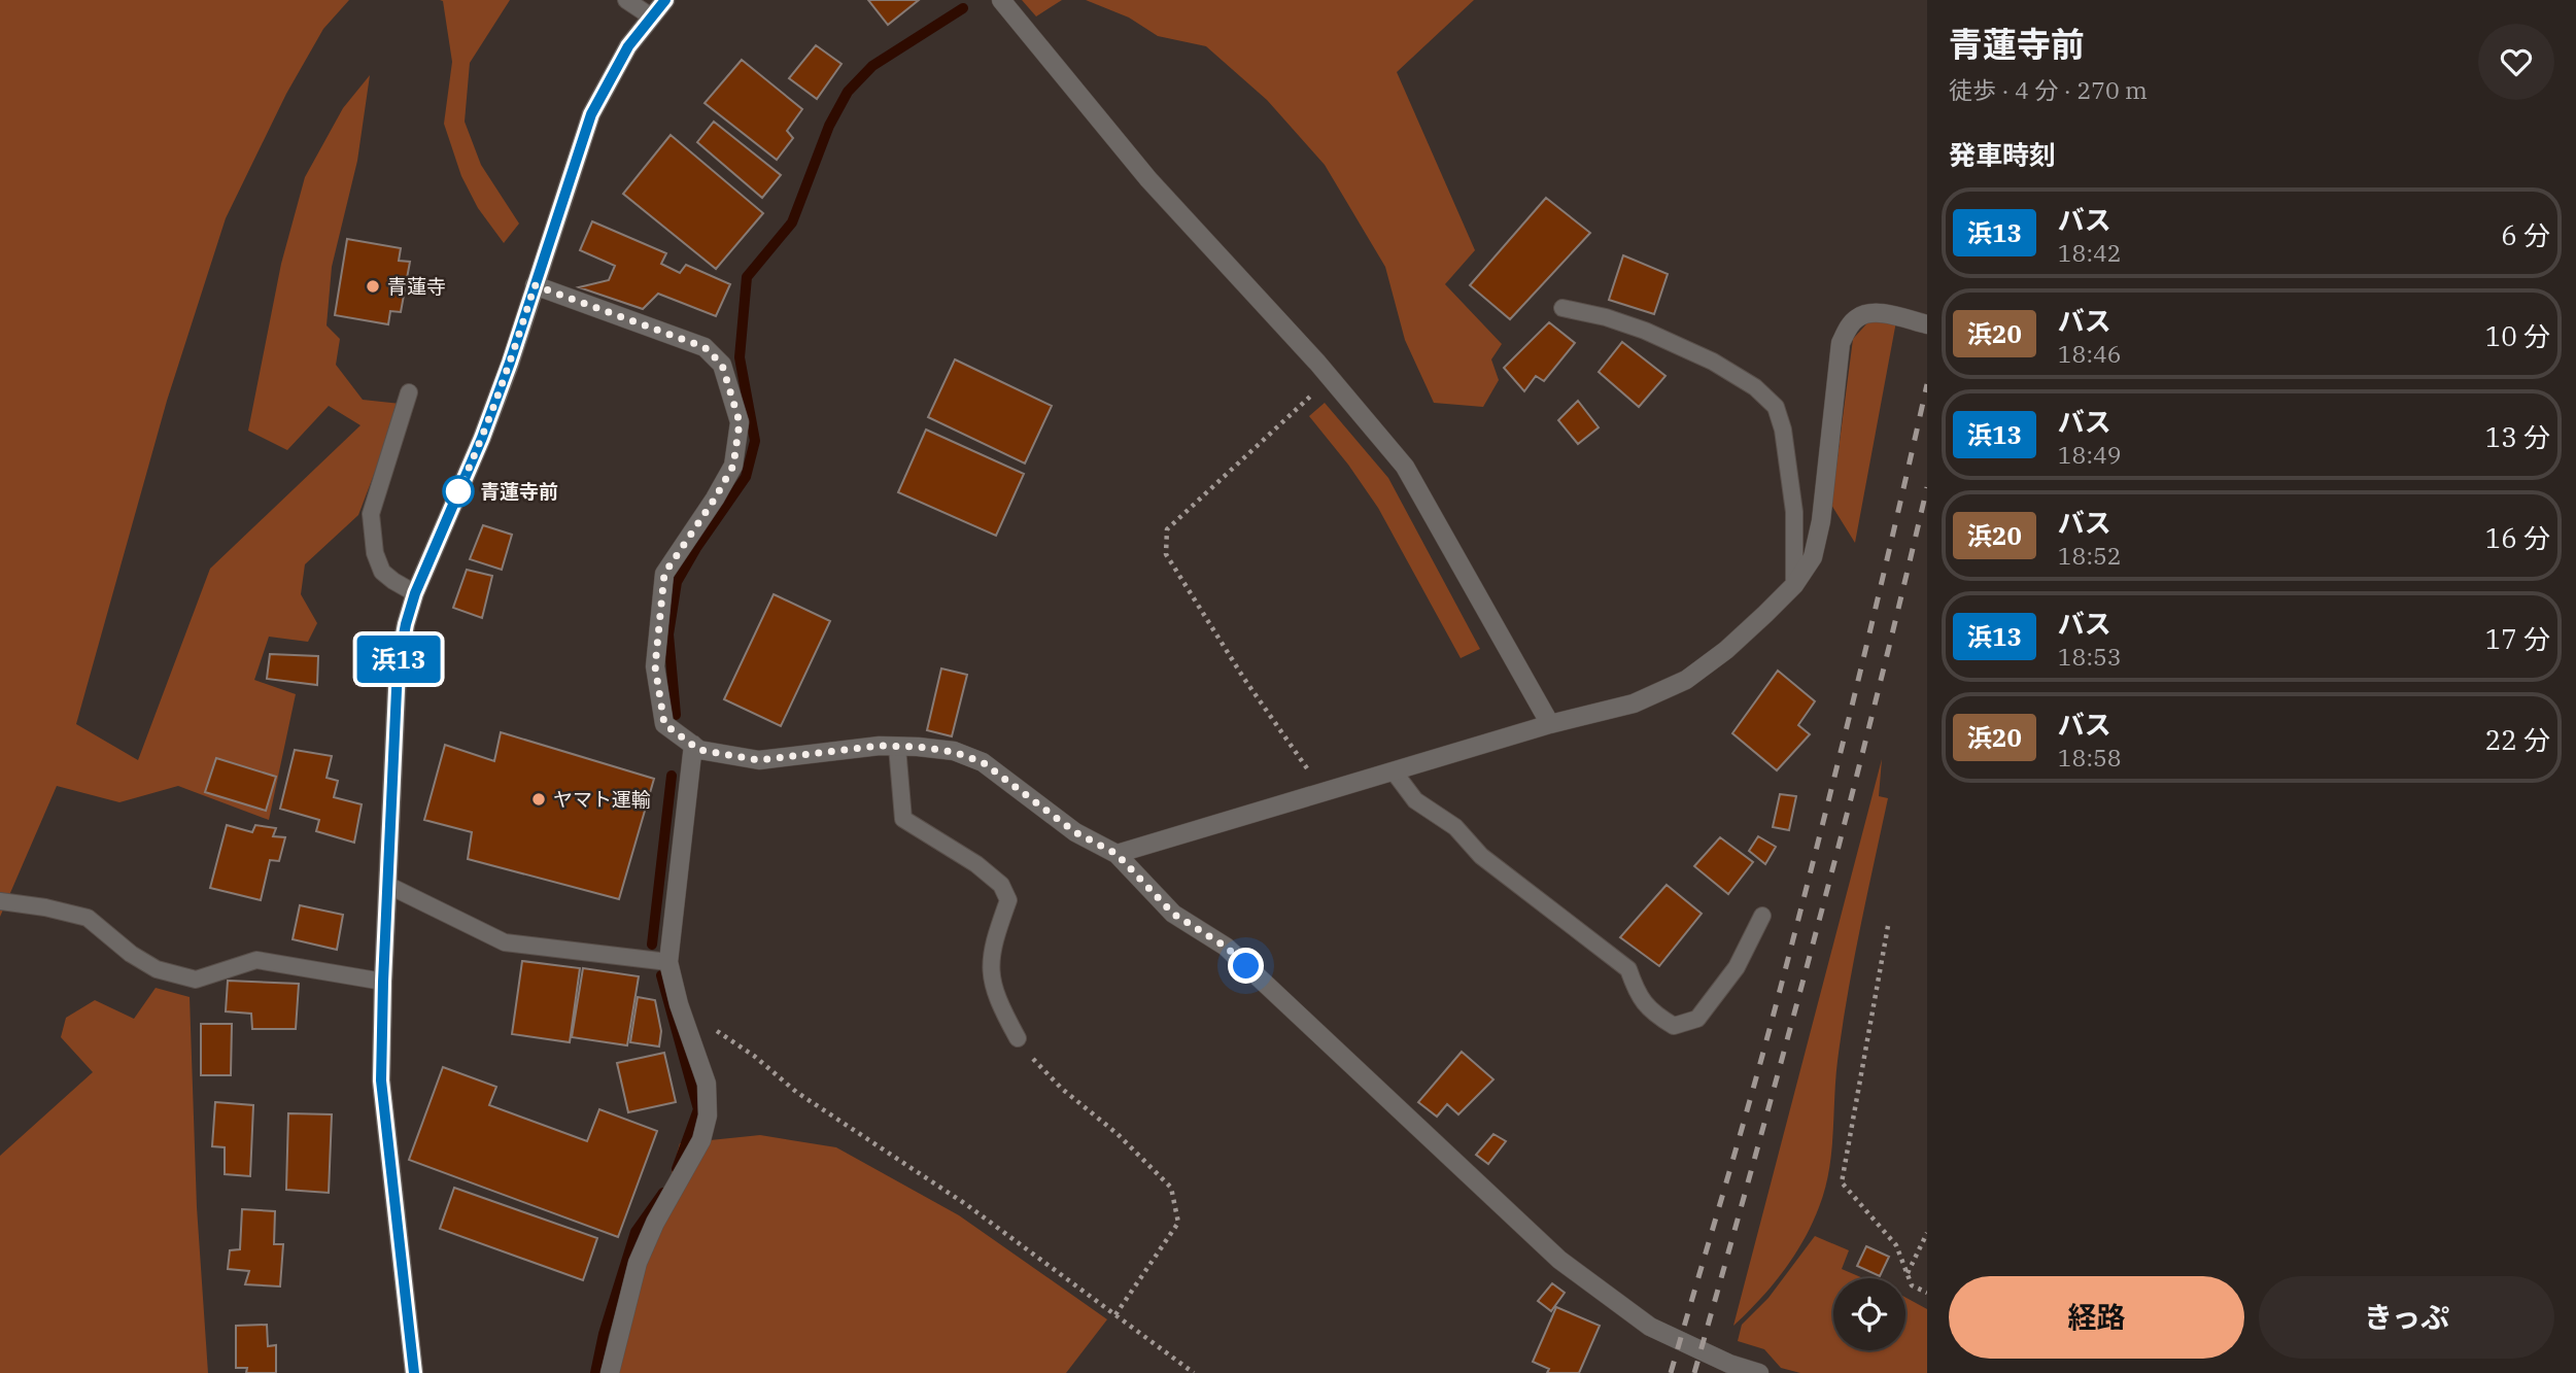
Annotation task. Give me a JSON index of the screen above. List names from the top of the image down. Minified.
{"places":["青蓮寺","青蓮寺前","ヤマト運輸"],"lines":["bus line 浜13"],"page":{"on_map":"浜13","heading":[["青蓮寺前","徒歩 · 4 分 · 270 m"],"発車時刻"],"list":[{"mark":"浜13","name":"バス","note":"18:42","value":"6 分"},{"mark":"浜20","name":"バス","note":"18:46","value":"10 分"},{"mark":"浜13","name":"バス","note":"18:49","value":"13 分"},{"mark":"浜20","name":"バス","note":"18:52","value":"16 分"},{"mark":"浜13","name":"バス","note":"18:53","value":"17 分"},{"mark":"浜20","name":"バス","note":"18:58","value":"22 分"}],"buttons":["経路","きっぷ"]}}
